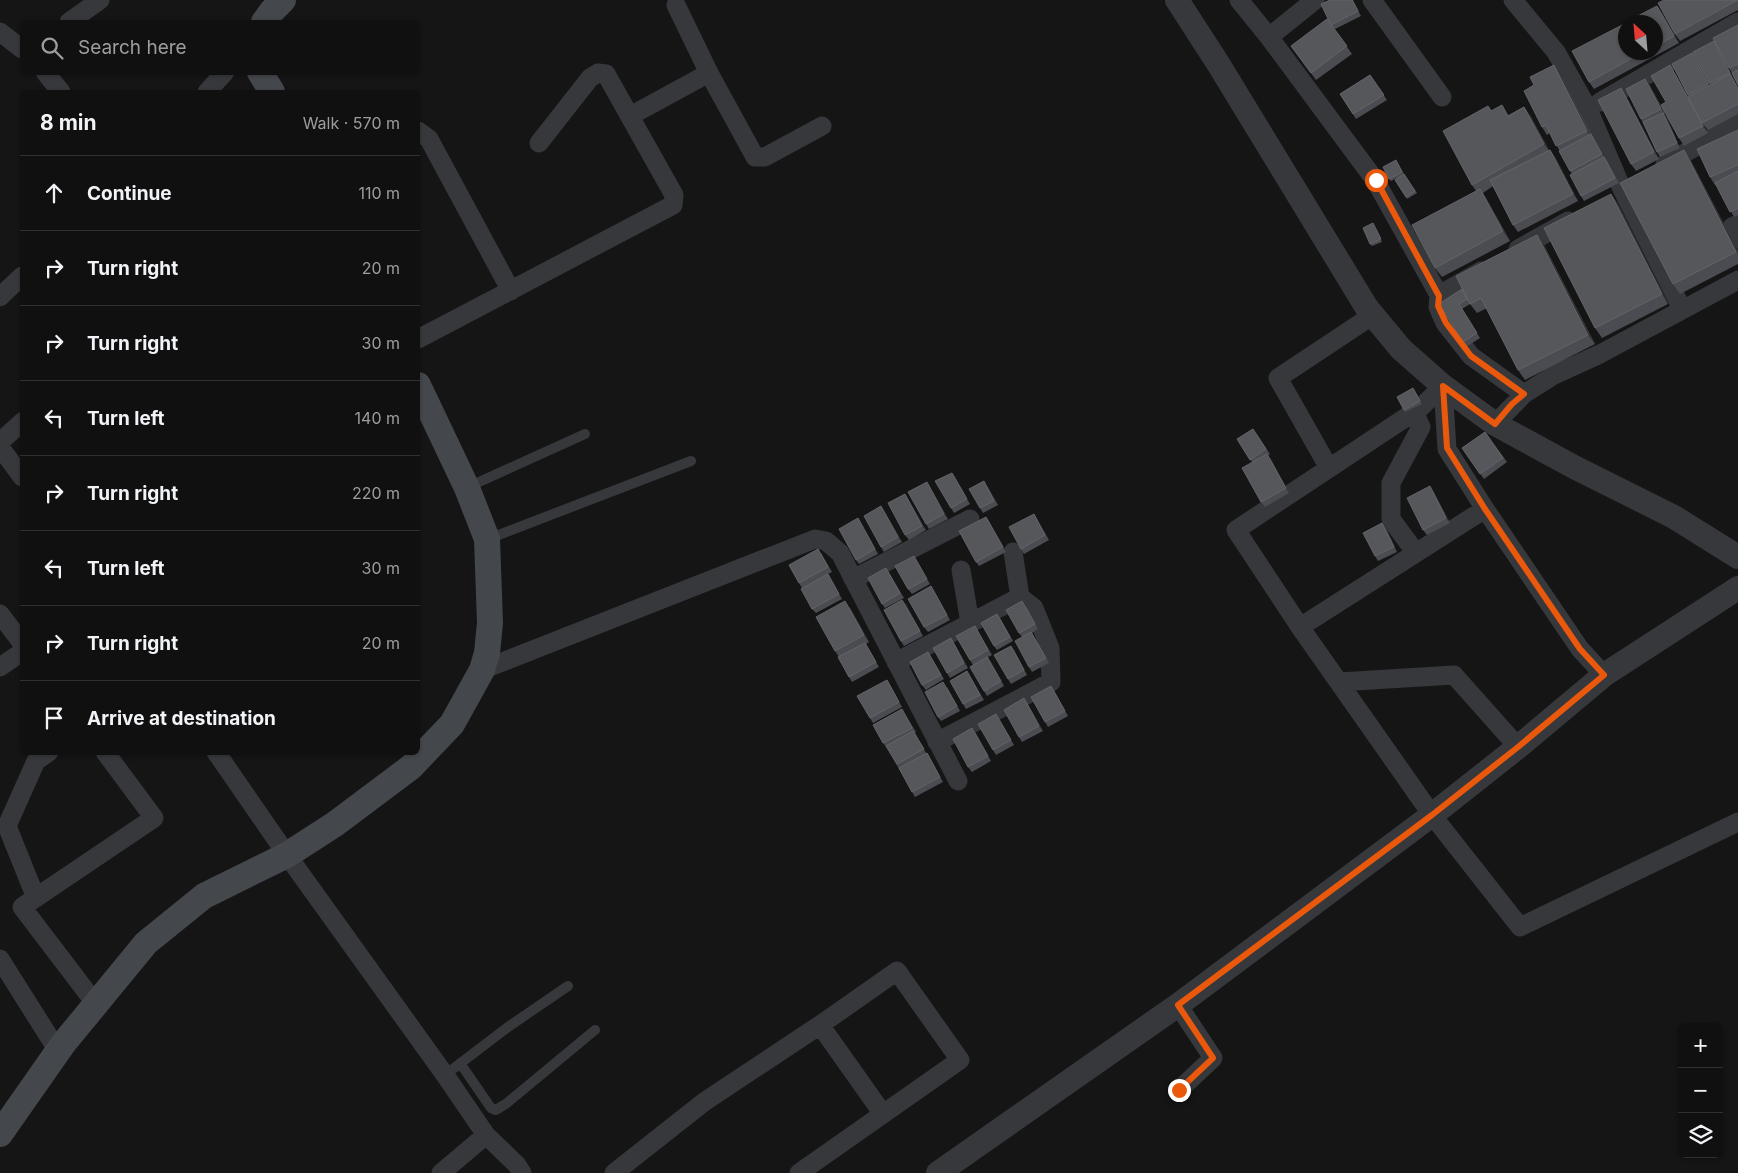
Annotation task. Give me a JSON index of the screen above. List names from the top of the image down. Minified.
{"north":"top left","page":{"search":"Search here","heading":["8 min","Walk · 570 m"],"list":[["Continue","110 m"],["Turn right","20 m"],["Turn right","30 m"],["Turn left","140 m"],["Turn right","220 m"],["Turn left","30 m"],["Turn right","20 m"],"Arrive at destination"],"map_buttons":["+","−"]}}
